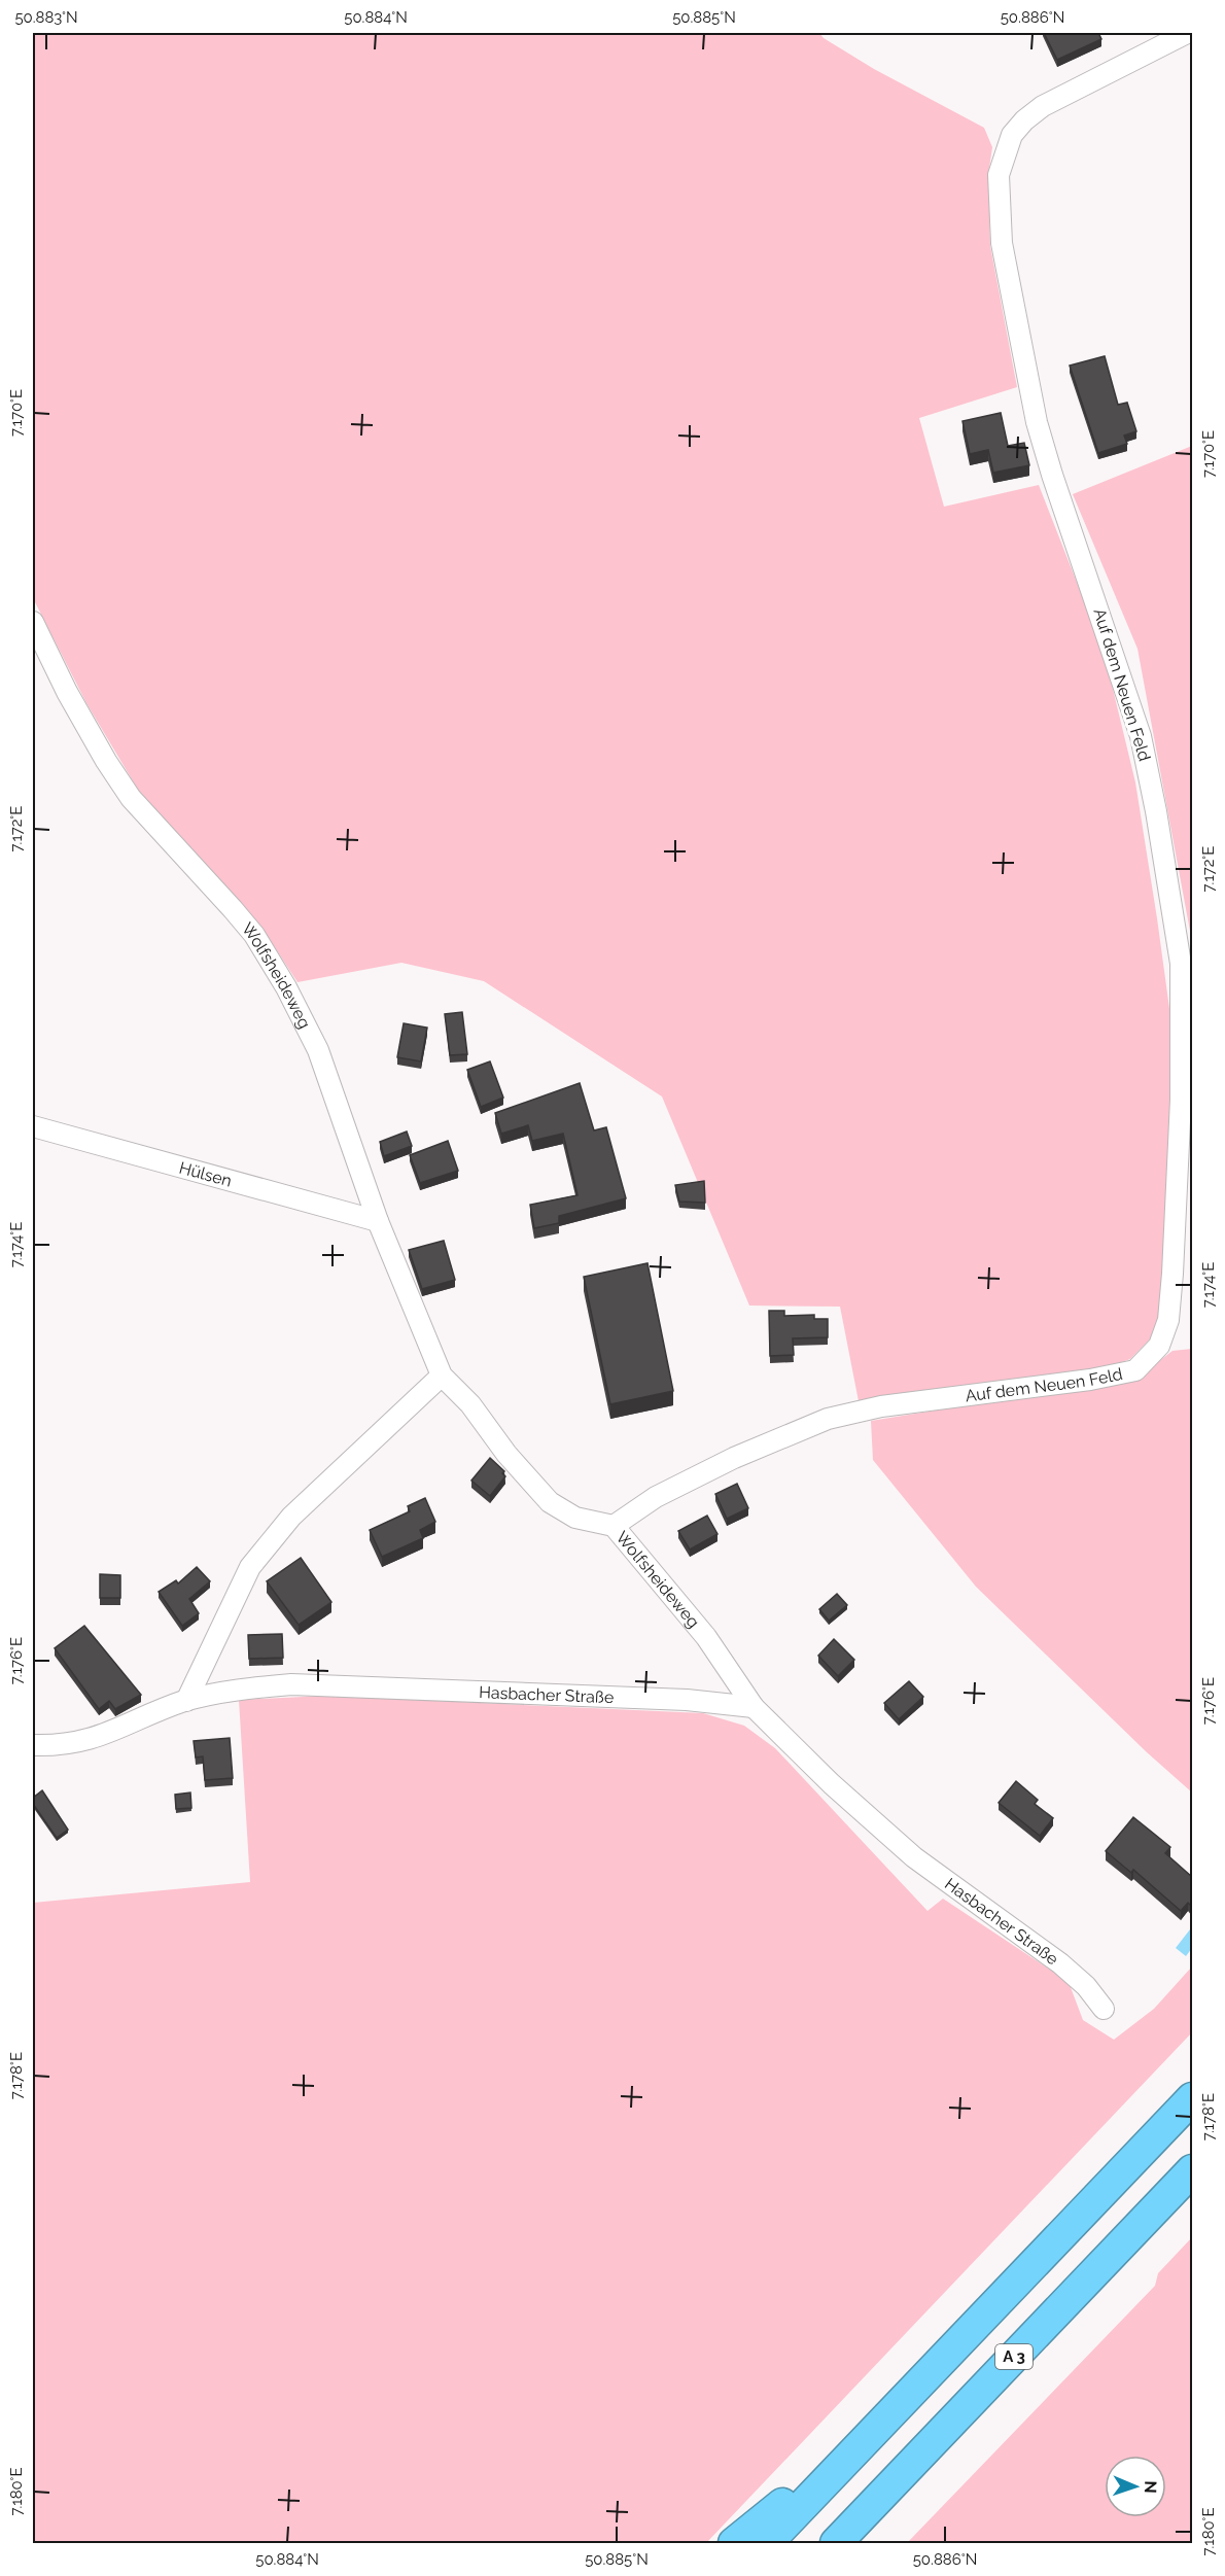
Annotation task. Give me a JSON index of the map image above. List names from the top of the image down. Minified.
{"streets":{"highway":["A 3"],"street":["Auf dem Neuen Feld","Wolfsheideweg","Hülsen","Hasbacher Straße"]},"crossings":[["Auf dem Neuen Feld","Wolfsheideweg"],["Wolfsheideweg","Hülsen"],["Wolfsheideweg","Hasbacher Straße"]],"north":"right","coordinates":["50.883°N","50.884°N","50.885°N","50.886°N","7.170°E","7.172°E","7.174°E","7.176°E","7.178°E","7.180°E"]}
